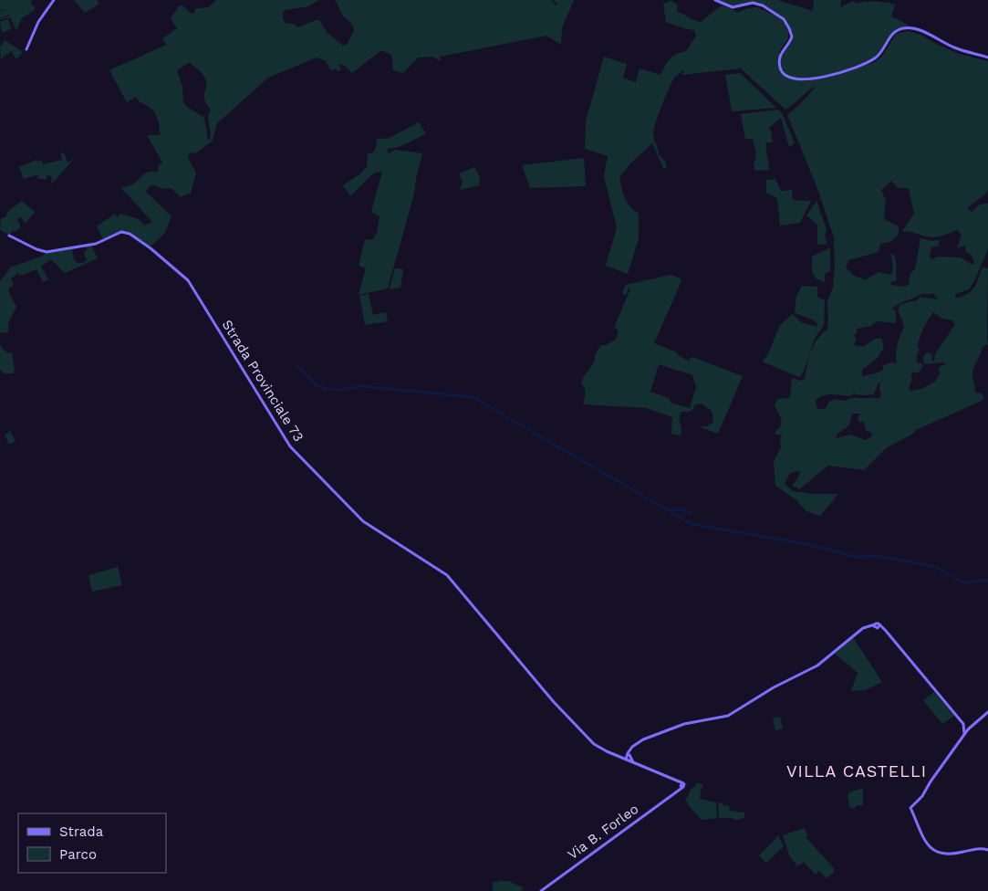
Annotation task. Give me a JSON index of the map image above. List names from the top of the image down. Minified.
{"streets":{"main road":["Strada Provinciale 73","Via B. Forleo"]},"districts":["VILLA CASTELLI"],"legend":["Strada","Parco"]}
